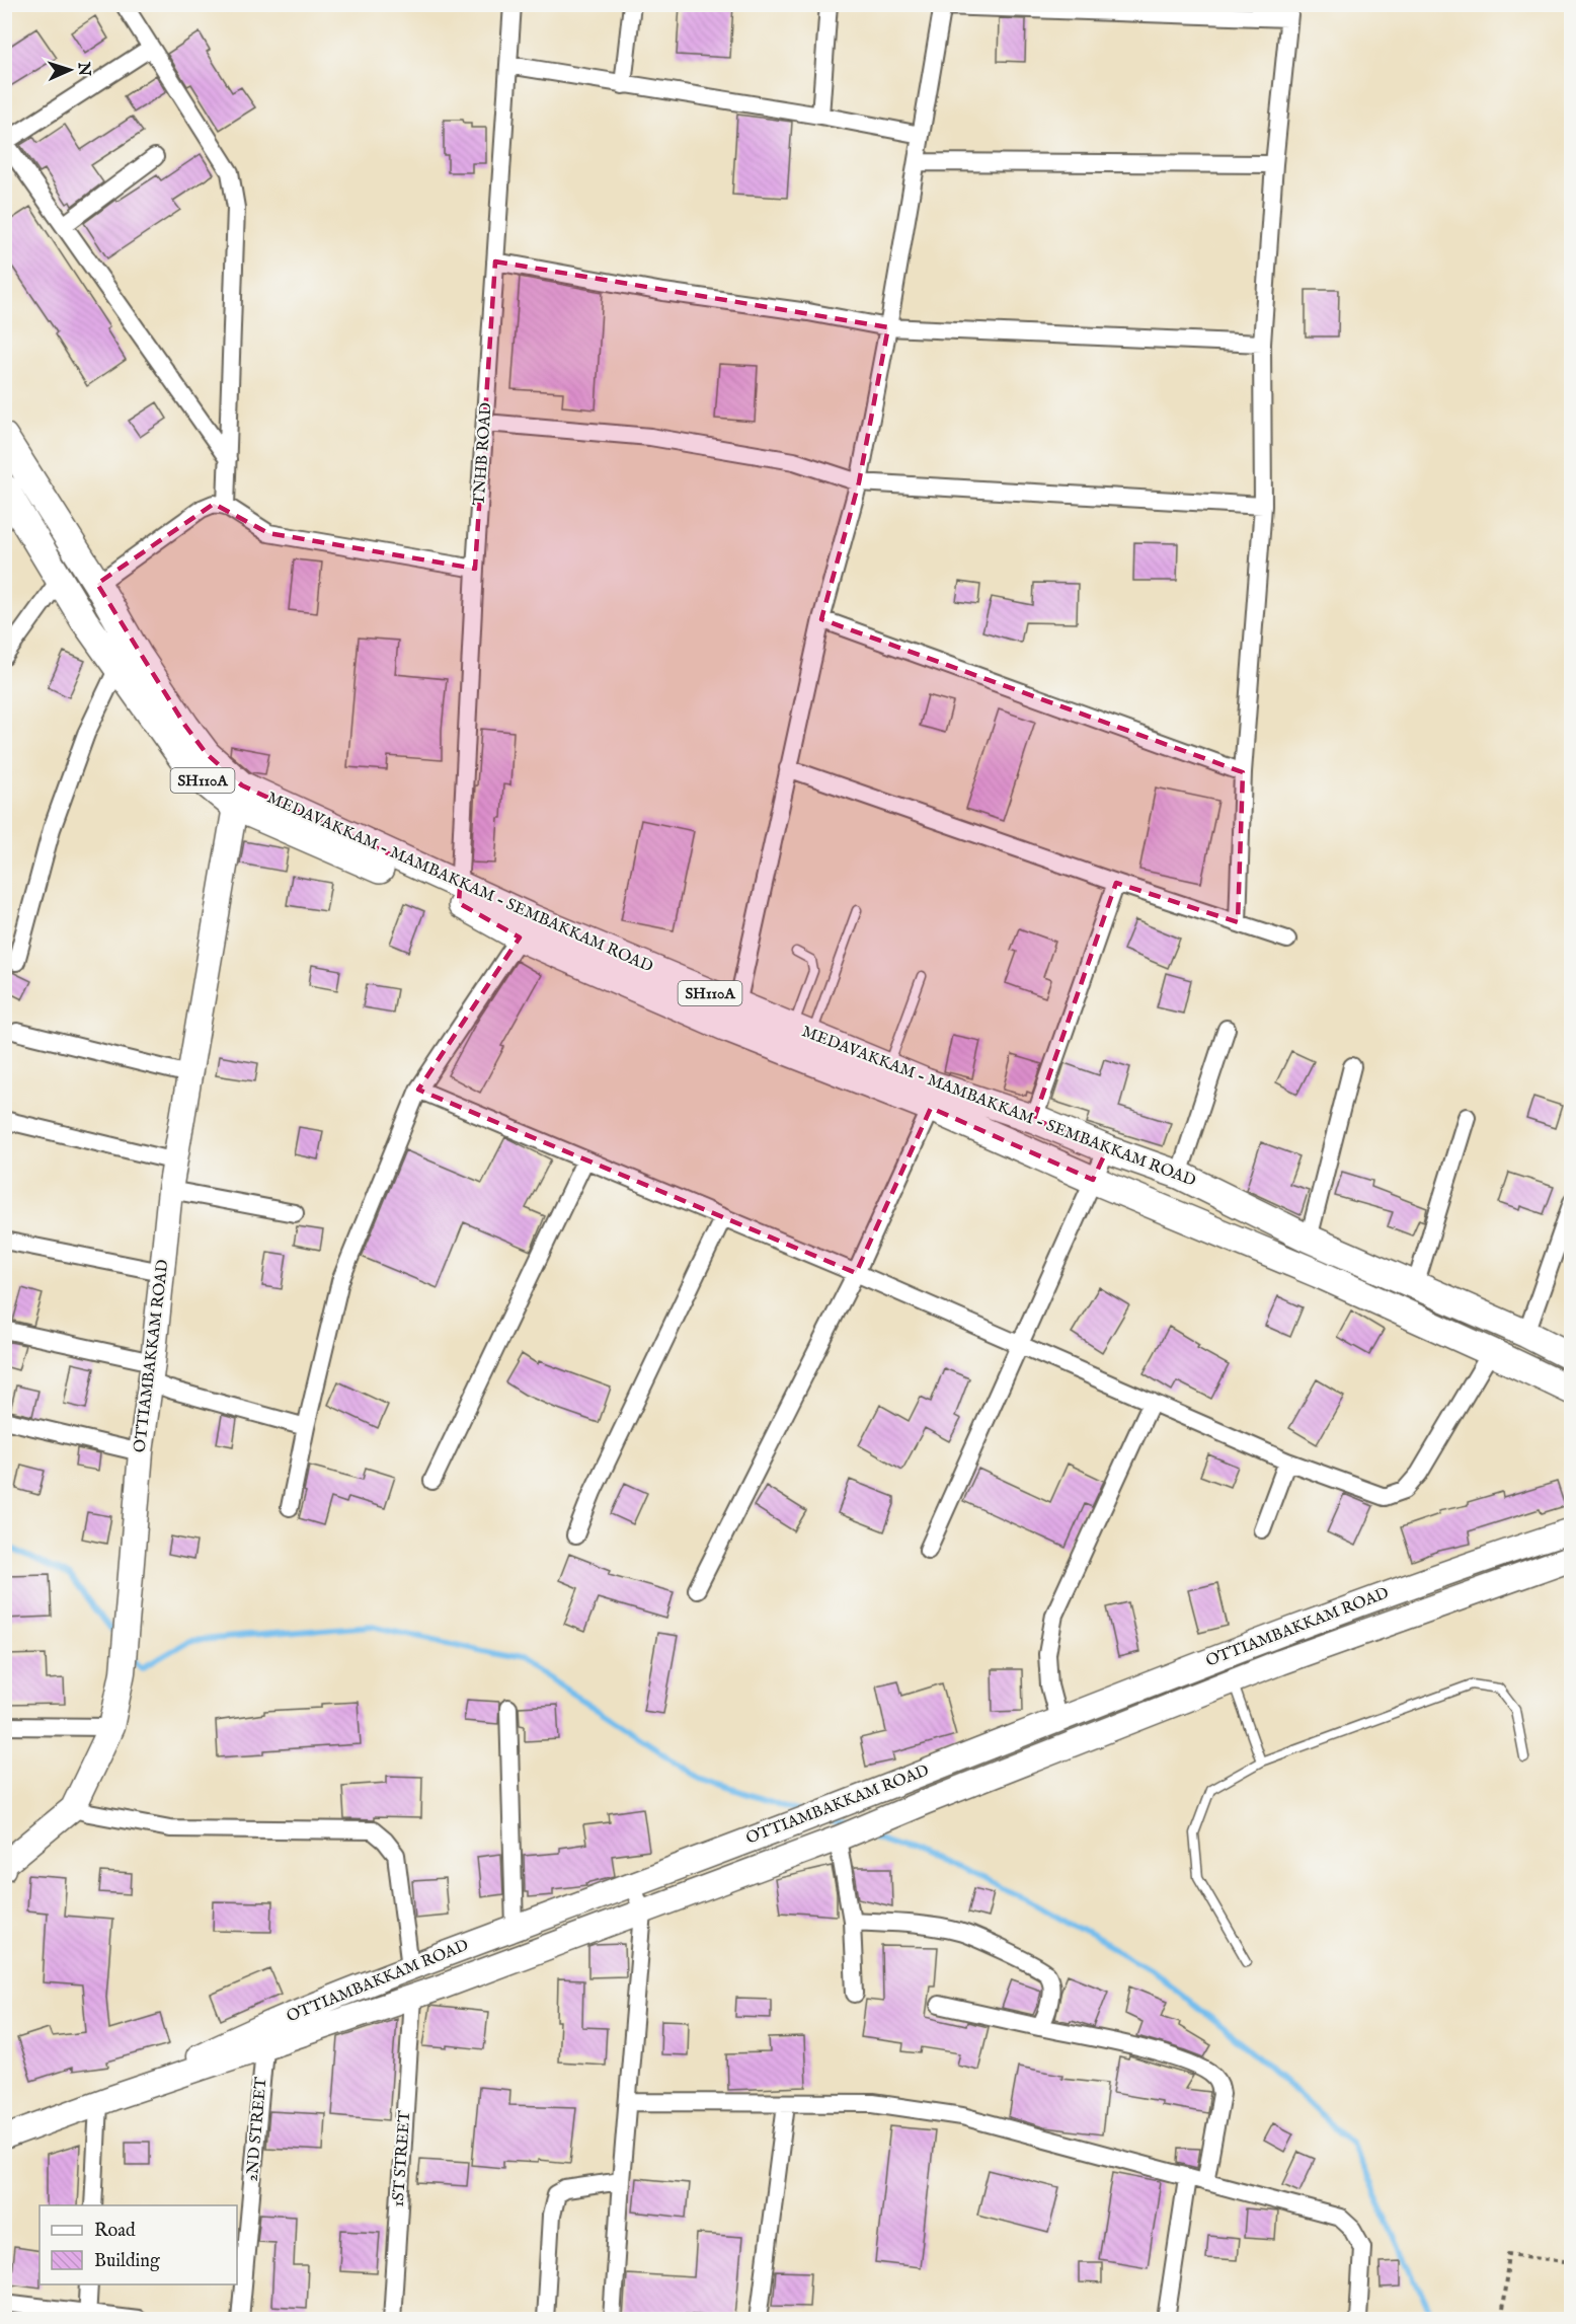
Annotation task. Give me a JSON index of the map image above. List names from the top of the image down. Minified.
{"streets":{"main road":["SH110A","MEDAVAKKAM - MAMBAKKAM - SEMBAKKAM ROAD"],"street":["TNHB ROAD","OTTIAMBAKKAM ROAD","2ND STREET","1ST STREET"]},"crossings":[["TNHB ROAD","MEDAVAKKAM - MAMBAKKAM - SEMBAKKAM ROAD"],["MEDAVAKKAM - MAMBAKKAM - SEMBAKKAM ROAD","OTTIAMBAKKAM ROAD"],["OTTIAMBAKKAM ROAD","2ND STREET"],["OTTIAMBAKKAM ROAD","1ST STREET"]],"legend":["Road","Building"],"north":"right"}
